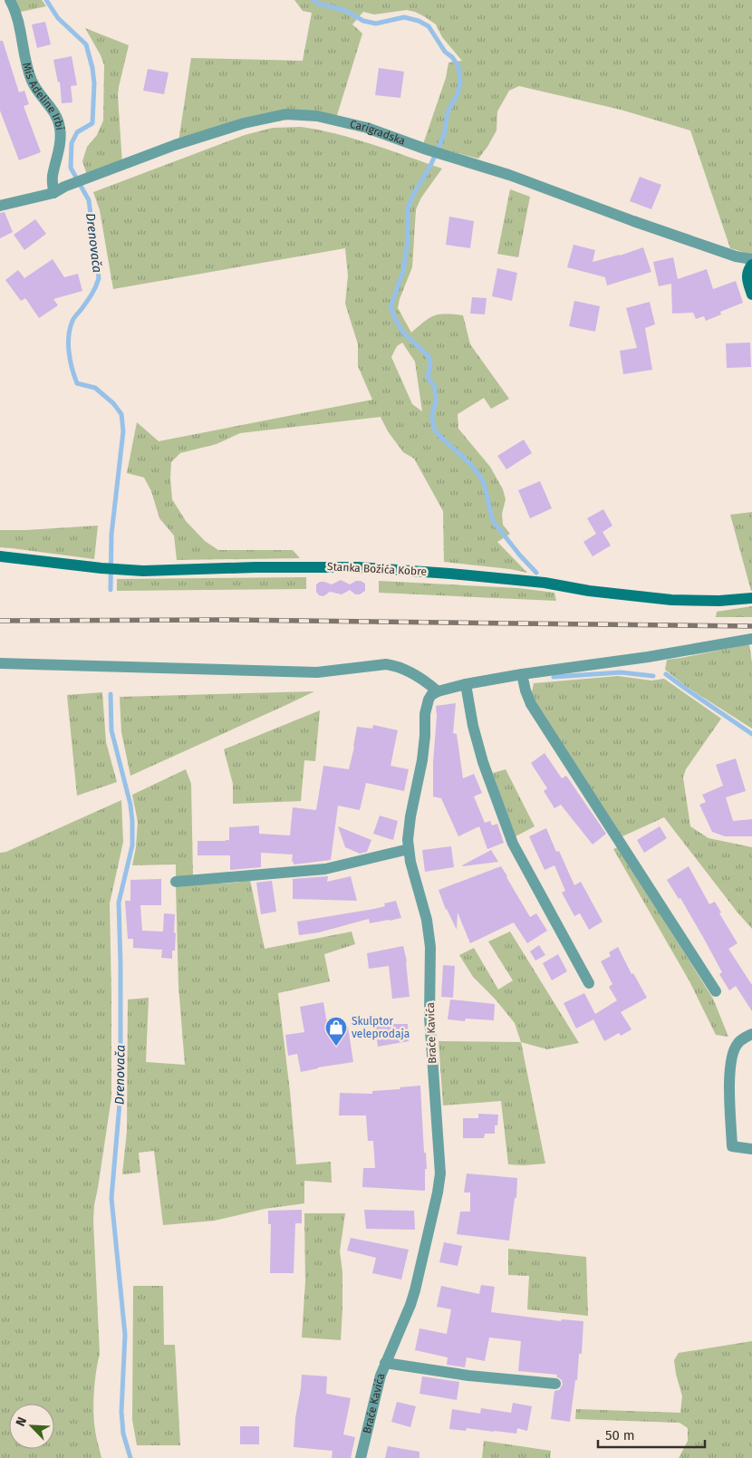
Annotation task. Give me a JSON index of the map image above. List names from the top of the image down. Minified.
{"streets":{"street":["Mis Adeline Irbi","Carigradska","Stanka Božića Kobre","Braće Kavića"]},"crossings":[["Mis Adeline Irbi","Carigradska"]],"water":["Drenovača"],"places":{"shop":["Skulptor veleprodaja"]},"scale_bar":"50 m","north":"top left"}
